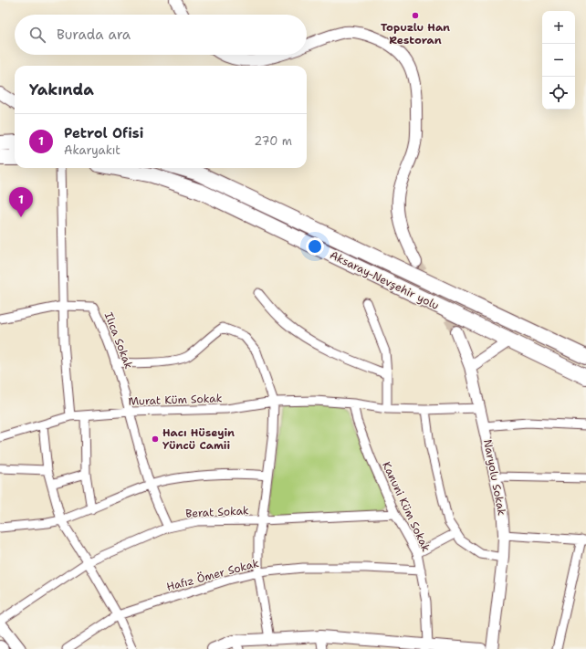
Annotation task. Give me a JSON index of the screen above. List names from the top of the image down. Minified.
{"streets":{"highway":["Aksaray-Nevşehir yolu"],"street":["Ilıca Sokak","Murat Küm Sokak","Naryolu Sokak","Kanuni Küm Sokak","Berat Sokak","Hafız Ömer Sokak"]},"crossings":[["Ilıca Sokak","Murat Küm Sokak"],["Ilıca Sokak","Berat Sokak"],["Murat Küm Sokak","Naryolu Sokak"],["Murat Küm Sokak","Kanuni Küm Sokak"],["Kanuni Küm Sokak","Berat Sokak"],["Kanuni Küm Sokak","Hafız Ömer Sokak"]],"places":["Topuzlu Han Restoran","Hacı Hüseyin Yüncü Camii"],"page":{"map_buttons":["+","−"],"search":"Burada ara","heading":"Yakında","list":[{"mark":"1","name":"Petrol Ofisi","note":"Akaryakıt","value":"270 m"}],"pins":"1"}}
